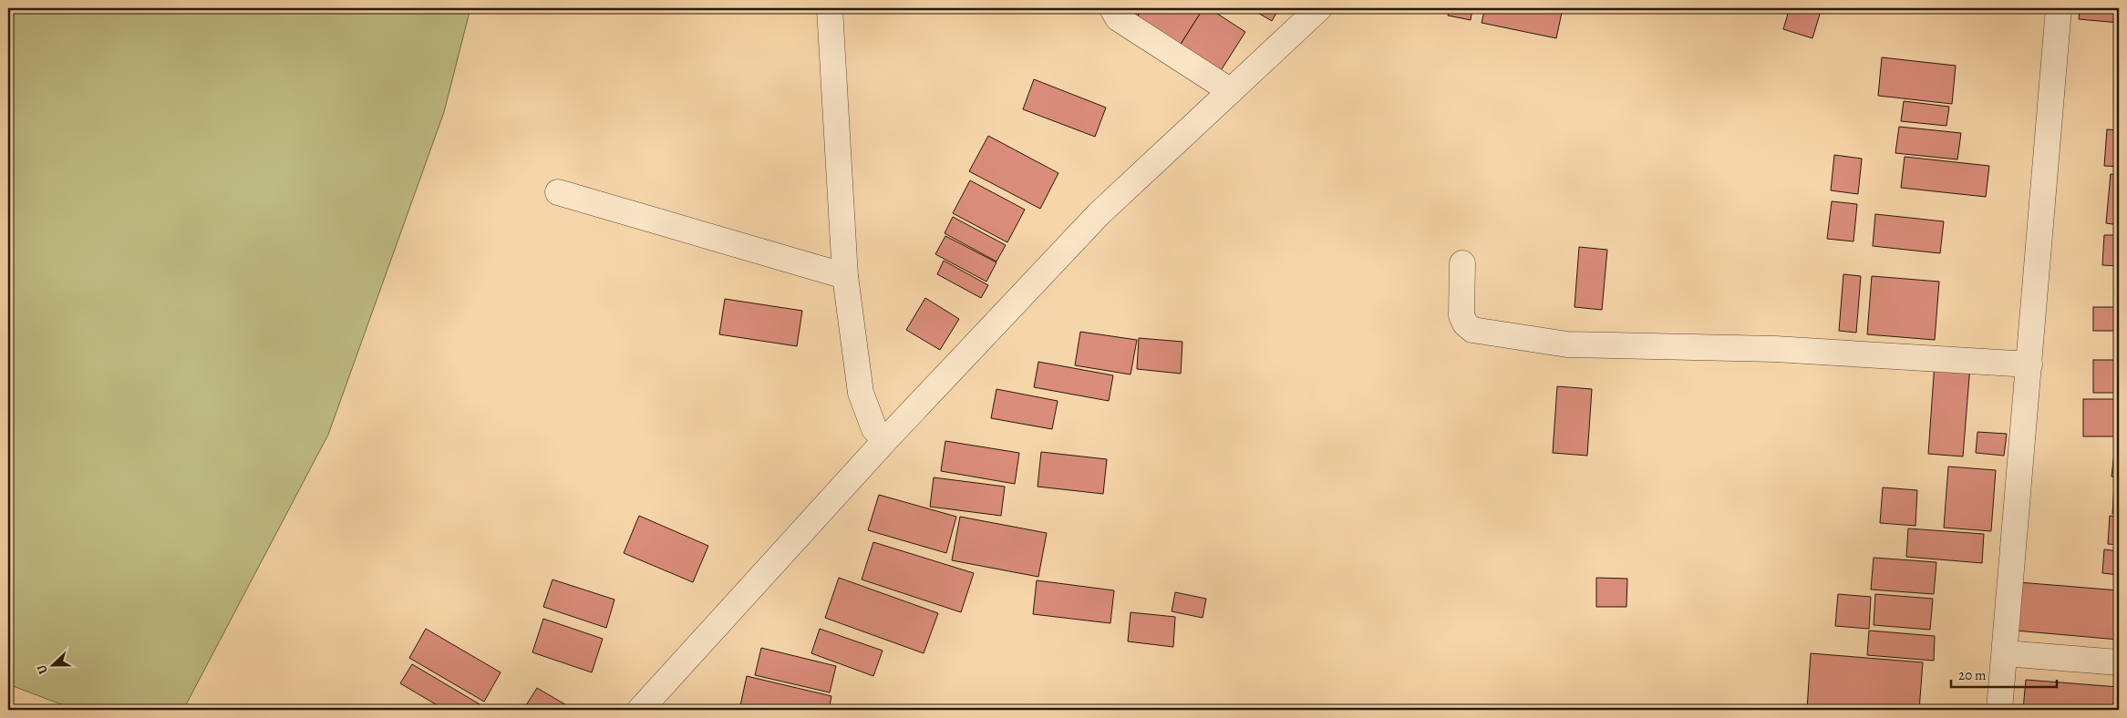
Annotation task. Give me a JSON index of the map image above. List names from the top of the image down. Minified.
{"scale_bar":"20 m","north":"left"}
